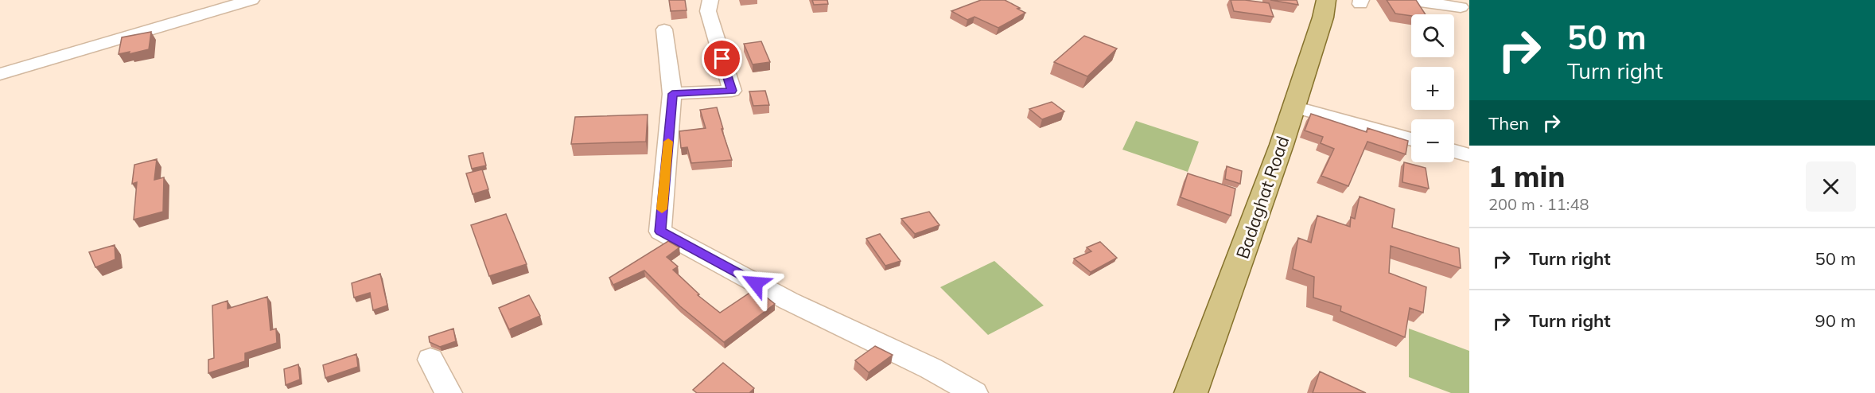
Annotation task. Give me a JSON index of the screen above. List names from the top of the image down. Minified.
{"streets":{"main road":["Badaghat Road"]},"page":{"turn":["50 m","Turn right"],"map_buttons":["+","−"],"then":"Then","heading":["1 min","200 m · 11:48"],"list":[{"name":"Turn right","value":"50 m"},{"name":"Turn right","value":"90 m"}]}}
